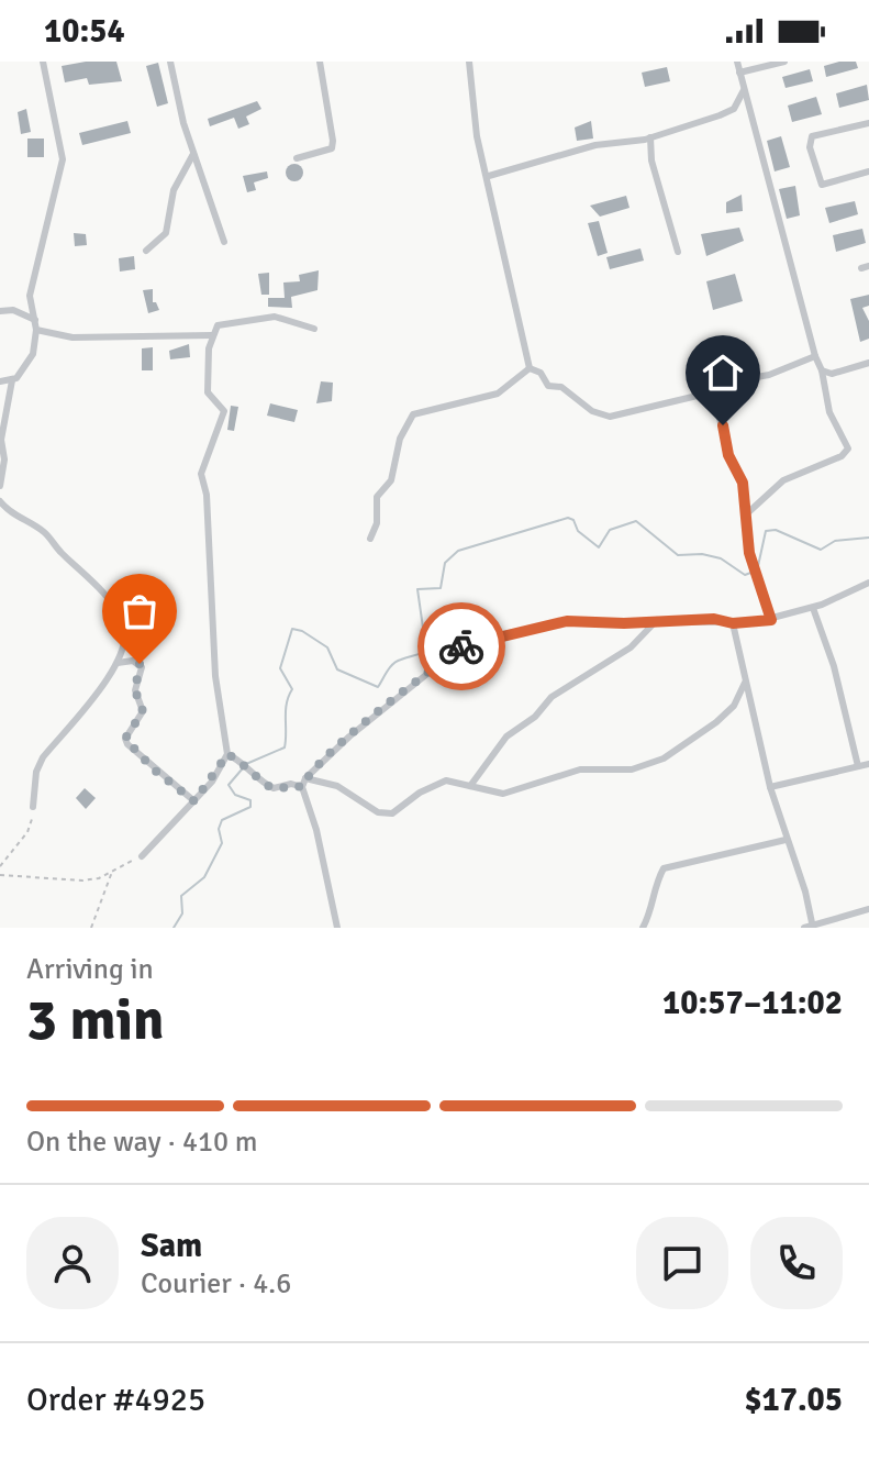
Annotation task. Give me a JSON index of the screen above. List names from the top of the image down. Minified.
{"page":{"status":"10:54","heading":["3 min","Arriving in","10:57–11:02"],"panel":["Sam","Courier · 4.6","Order #4925","$17.05"],"bar":"On the way · 410 m"}}
